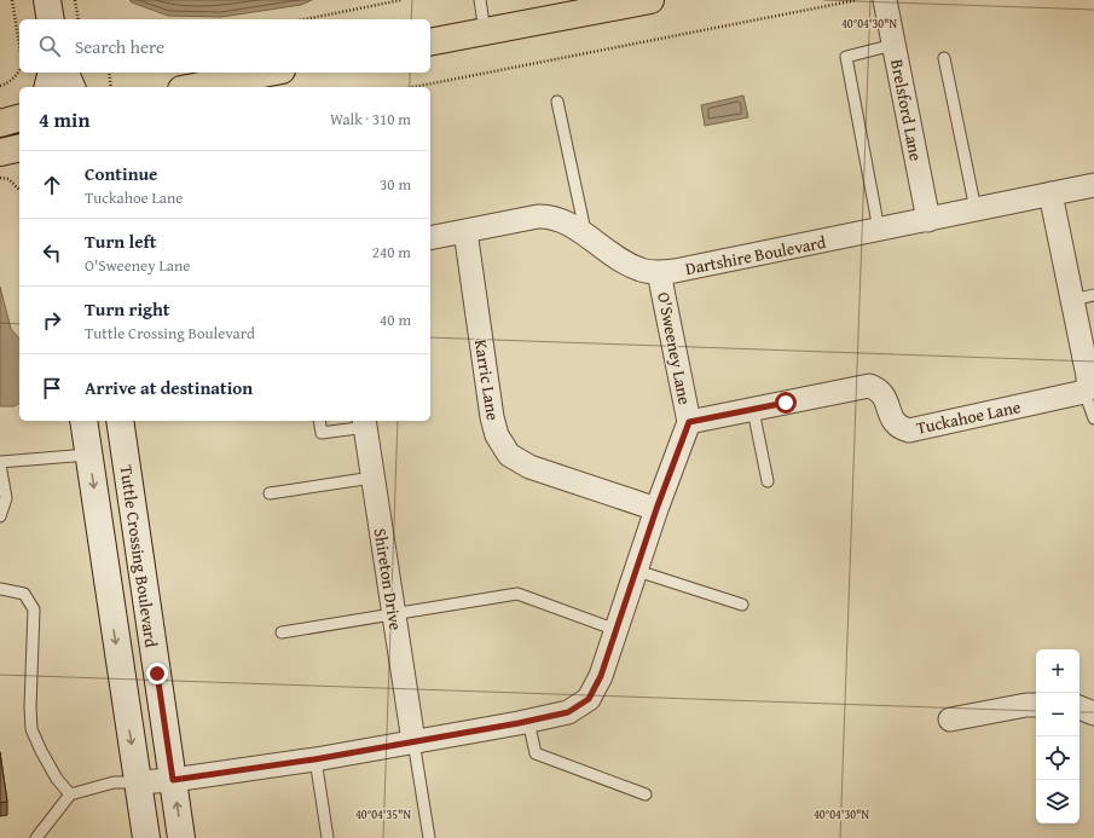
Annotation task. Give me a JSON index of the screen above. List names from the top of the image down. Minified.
{"streets":{"main road":["Tuttle Crossing Boulevard"],"street":["Brelsford Lane","Dartshire Boulevard","O'Sweeney Lane","Karric Lane","Tuckahoe Lane","Shireton Drive"]},"crossings":[["Brelsford Lane","Dartshire Boulevard"],["Dartshire Boulevard","O'Sweeney Lane"],["Dartshire Boulevard","Karric Lane"],["O'Sweeney Lane","Karric Lane"],["O'Sweeney Lane","Tuckahoe Lane"],["O'Sweeney Lane","Tuttle Crossing Boulevard"],["O'Sweeney Lane","Shireton Drive"]],"page":{"search":"Search here","heading":["4 min","Walk · 310 m"],"list":[["Continue","Tuckahoe Lane","30 m"],["Turn left","O'Sweeney Lane","240 m"],["Turn right","Tuttle Crossing Boulevard","40 m"],"Arrive at destination"],"map_buttons":["+","−"]},"coordinates":["40°04'30\"N","40°04'35\"N"]}
